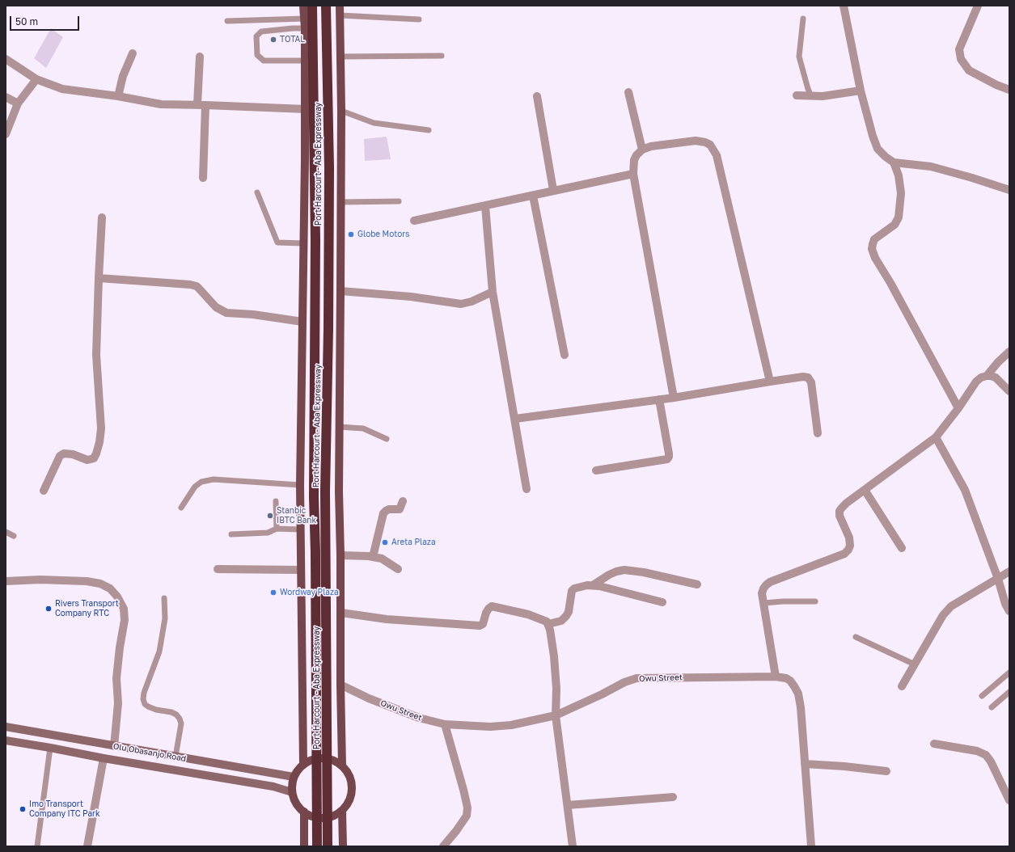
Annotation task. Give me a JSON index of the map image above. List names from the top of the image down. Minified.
{"streets":{"highway":["Port Harcourt - Aba Expressway"],"main road":["Olu Obasanjo Road"],"street":["Owu Street"]},"places":["TOTAL","Globe Motors","Stanbic IBTC Bank","Areta Plaza","Wordway Plaza","Rivers Transport Company RTC","Imo Transport Company ITC Park"],"scale_bar":"50 m"}
